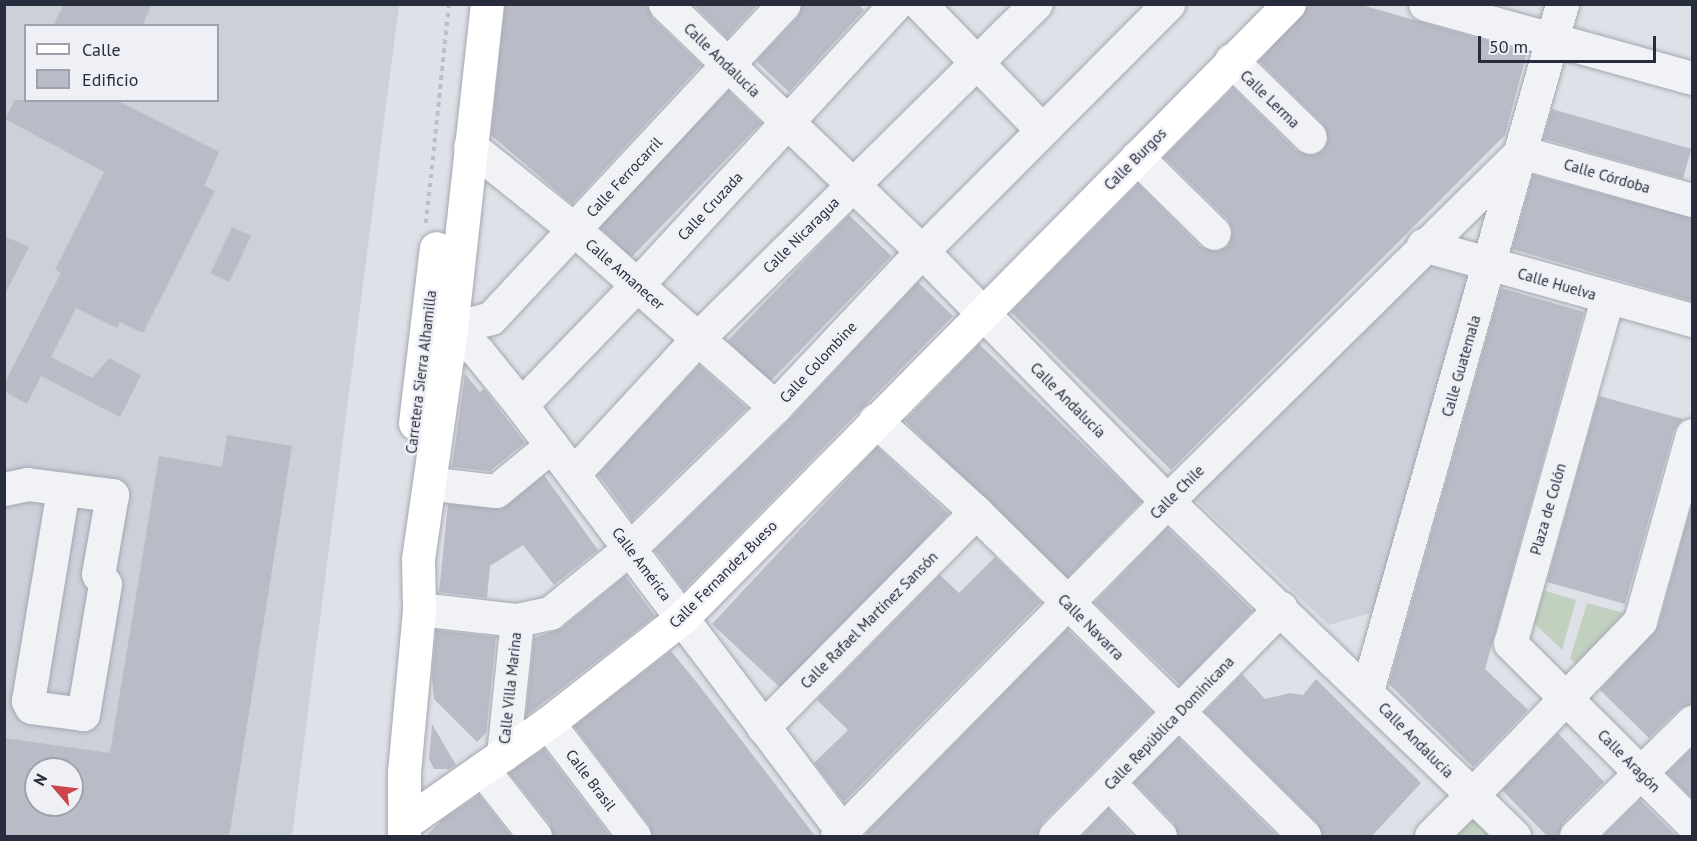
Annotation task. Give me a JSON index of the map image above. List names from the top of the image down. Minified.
{"streets":{"main road":["Calle Burgos","Carretera Sierra Alhamilla","Calle Fernandez Bueso"],"street":["Calle Andalucía","Calle Lerma","Calle Córdoba","Calle Ferrocarril","Calle Cruzada","Calle Nicaragua","Calle Amanecer","Calle Huelva","Calle Colombine","Calle Guatemala","Calle Chile","Plaza de Colón","Calle América","Calle Rafael Martínez Sansón","Calle Navarra","Calle Villa Marina","Calle República Dominicana","Calle Aragón","Calle Brasil"]},"crossings":[["Calle Andalucía","Calle Burgos"],["Calle Andalucía","Calle Ferrocarril"],["Calle Andalucía","Calle Cruzada"],["Calle Andalucía","Calle Nicaragua"],["Calle Andalucía","Calle Colombine"],["Calle Andalucía","Calle Guatemala"],["Calle Andalucía","Calle Chile"],["Calle Andalucía","Calle Fernandez Bueso"],["Calle Andalucía","Calle República Dominicana"],["Calle Lerma","Calle Burgos"],["Calle Burgos","Calle Fernandez Bueso"],["Calle Córdoba","Calle Guatemala"],["Calle Córdoba","Calle Chile"],["Calle Ferrocarril","Calle Amanecer"],["Calle Ferrocarril","Carretera Sierra Alhamilla"],["Calle Cruzada","Calle Amanecer"],["Calle Cruzada","Calle América"],["Calle Nicaragua","Calle Amanecer"],["Calle Nicaragua","Calle América"],["Calle Amanecer","Calle Colombine"],["Calle Amanecer","Carretera Sierra Alhamilla"],["Calle Huelva","Calle Guatemala"],["Calle Huelva","Calle Chile"],["Calle Huelva","Plaza de Colón"],["Calle Colombine","Carretera Sierra Alhamilla"],["Calle Colombine","Calle América"],["Calle Colombine","Calle Villa Marina"],["Calle Guatemala","Calle Chile"],["Carretera Sierra Alhamilla","Calle América"],["Carretera Sierra Alhamilla","Calle Fernandez Bueso"],["Calle Chile","Calle América"],["Calle Chile","Calle Navarra"],["Plaza de Colón","Calle Aragón"],["Calle América","Calle Fernandez Bueso"],["Calle América","Calle Rafael Martínez Sansón"],["Calle Fernandez Bueso","Calle Navarra"],["Calle Fernandez Bueso","Calle Villa Marina"],["Calle Fernandez Bueso","Calle Brasil"],["Calle Rafael Martínez Sansón","Calle Navarra"],["Calle Navarra","Calle República Dominicana"]],"legend":["Calle","Edificio"],"scale_bar":"50 m","north":"top left"}
